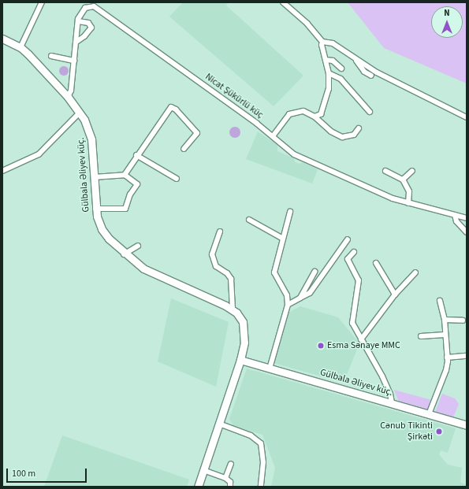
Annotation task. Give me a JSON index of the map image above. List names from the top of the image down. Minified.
{"streets":{"street":["Nicat Şükürlü küç","Gülbala Əliyev küç."]},"places":["Esma Sənaye MMC","Cənub Tikinti Şirkəti"],"scale_bar":"100 m","north":"top"}
